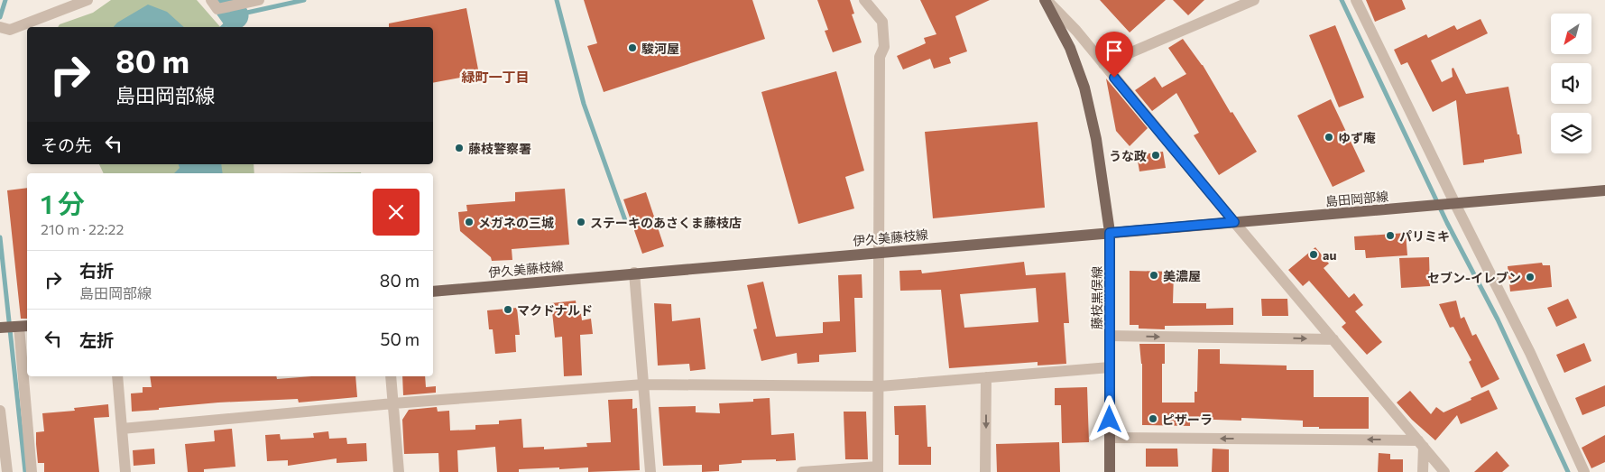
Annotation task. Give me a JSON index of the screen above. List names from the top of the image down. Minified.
{"streets":{"main road":["島田岡部線","伊久美藤枝線","藤枝黒俣線"]},"crossings":[["島田岡部線","伊久美藤枝線"],["島田岡部線","藤枝黒俣線"],["伊久美藤枝線","藤枝黒俣線"]],"districts":["緑町一丁目"],"places":["駿河屋","ゆず庵","藤枝警察署","うな政","メガネの三城","ステーキのあさくま藤枝店","パリミキ","au","美濃屋","セブン-イレブン","マクドナルド","ピザーラ"],"north":"bottom left","page":{"turn":["80 m","島田岡部線"],"then":"その先","heading":["1 分","210 m · 22:22"],"list":[{"name":"右折","note":"島田岡部線","value":"80 m"},{"name":"左折","value":"50 m"}]}}
